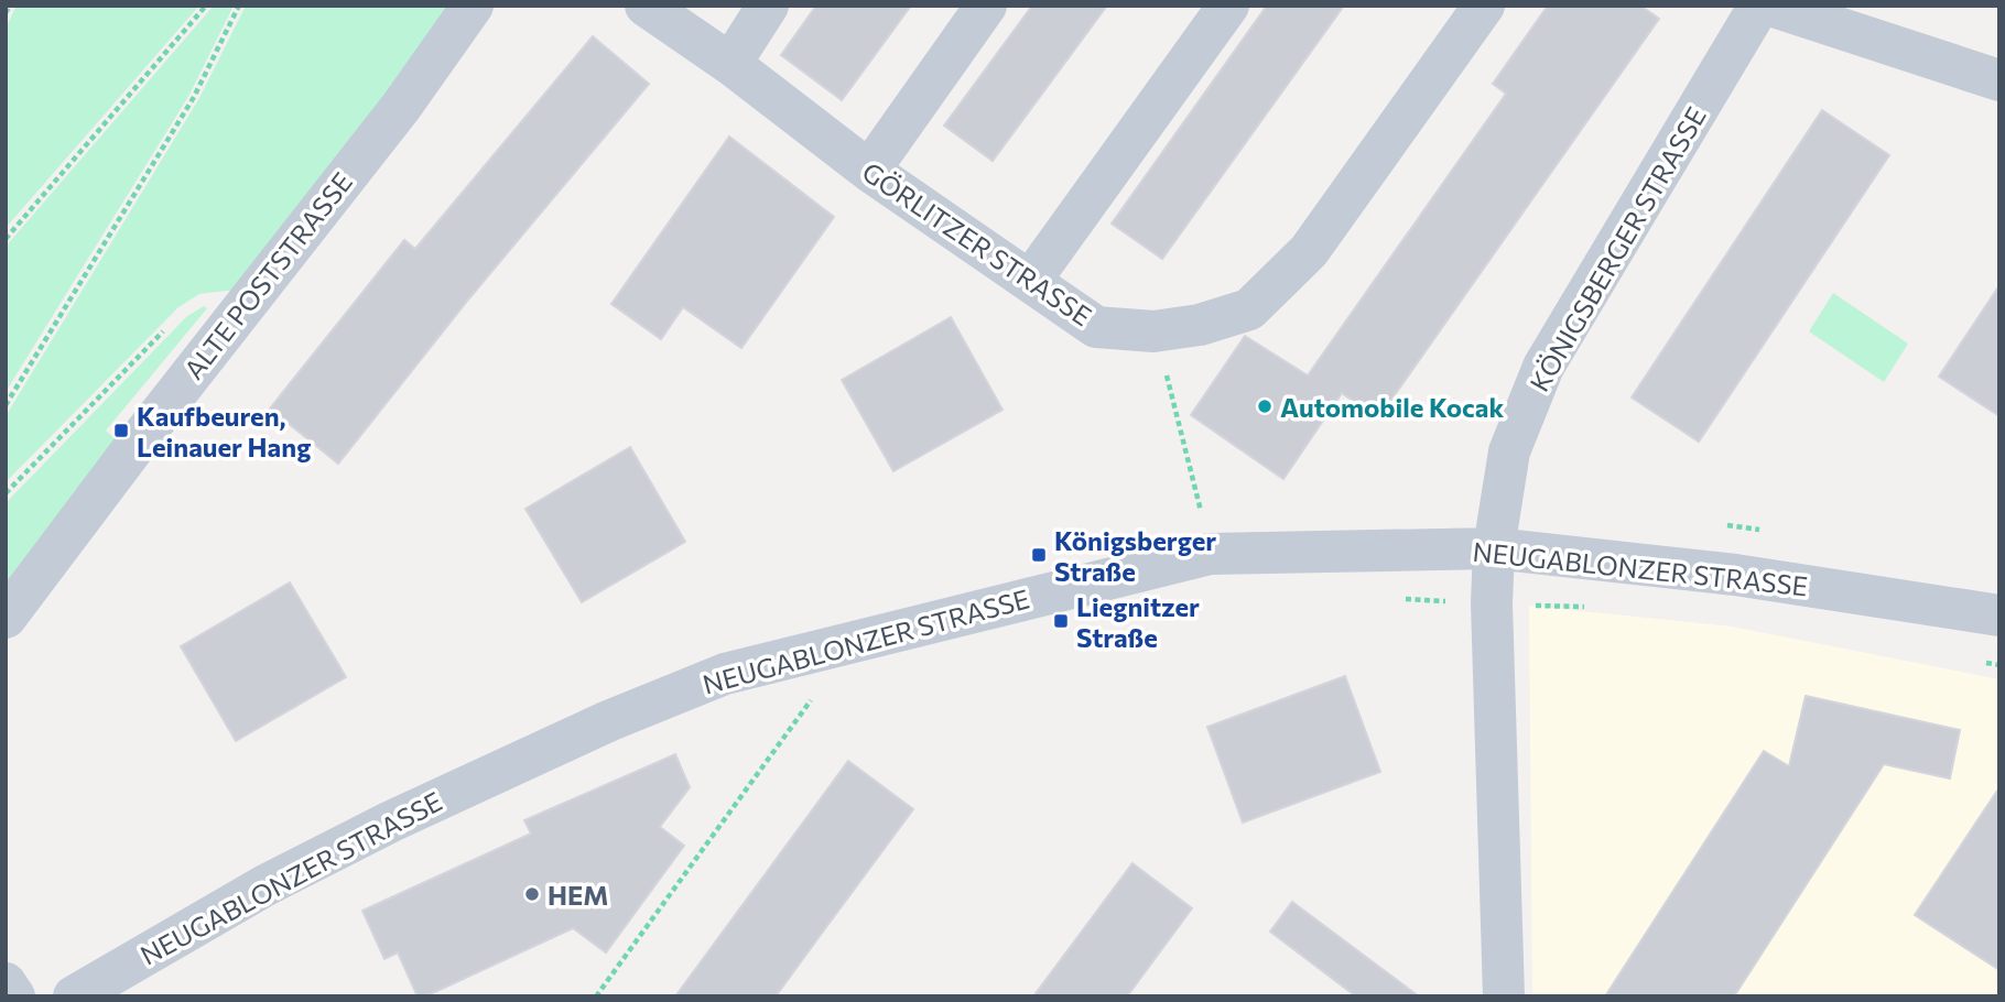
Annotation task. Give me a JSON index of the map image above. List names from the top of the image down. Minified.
{"streets":{"street":["GÖRLITZER STRASSE","KÖNIGSBERGER STRASSE","ALTE POSTSTRASSE","NEUGABLONZER STRASSE"]},"crossings":[["KÖNIGSBERGER STRASSE","NEUGABLONZER STRASSE"]],"places":{"other":["Automobile Kocak","HEM"],"transit":["Kaufbeuren, Leinauer Hang","Königsberger Straße","Liegnitzer Straße"]}}
